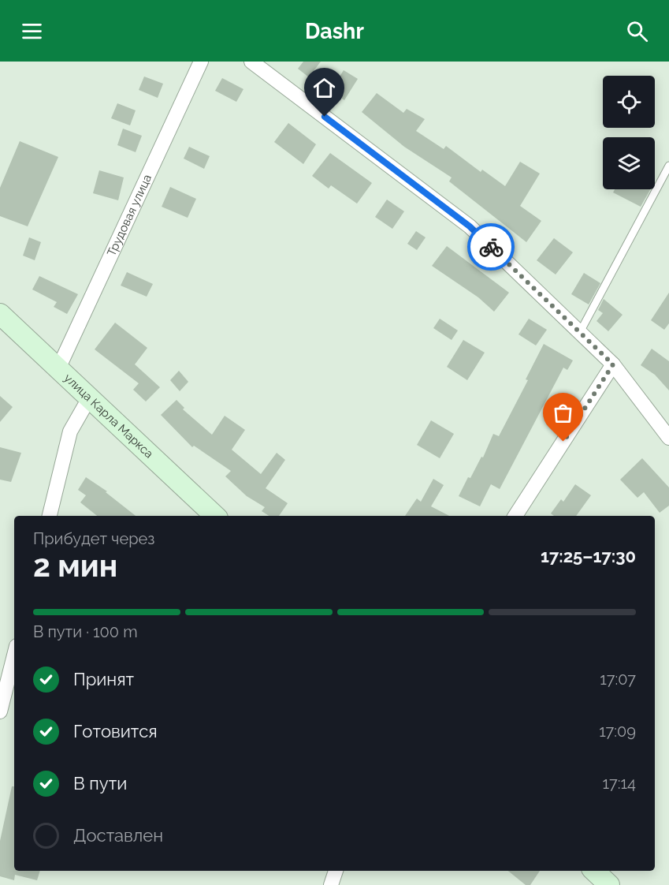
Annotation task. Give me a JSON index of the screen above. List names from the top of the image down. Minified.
{"streets":{"main road":["улица Карла Маркса"],"street":["Трудовая улица"]},"crossings":[["Трудовая улица","улица Карла Маркса"]],"page":{"header":"Dashr","heading":["2 мин","Прибудет через","17:25–17:30"],"bar":"В пути · 100 m","list":[["Принят","17:07"],["Готовится","17:09"],["В пути","17:14"],"Доставлен"]}}
